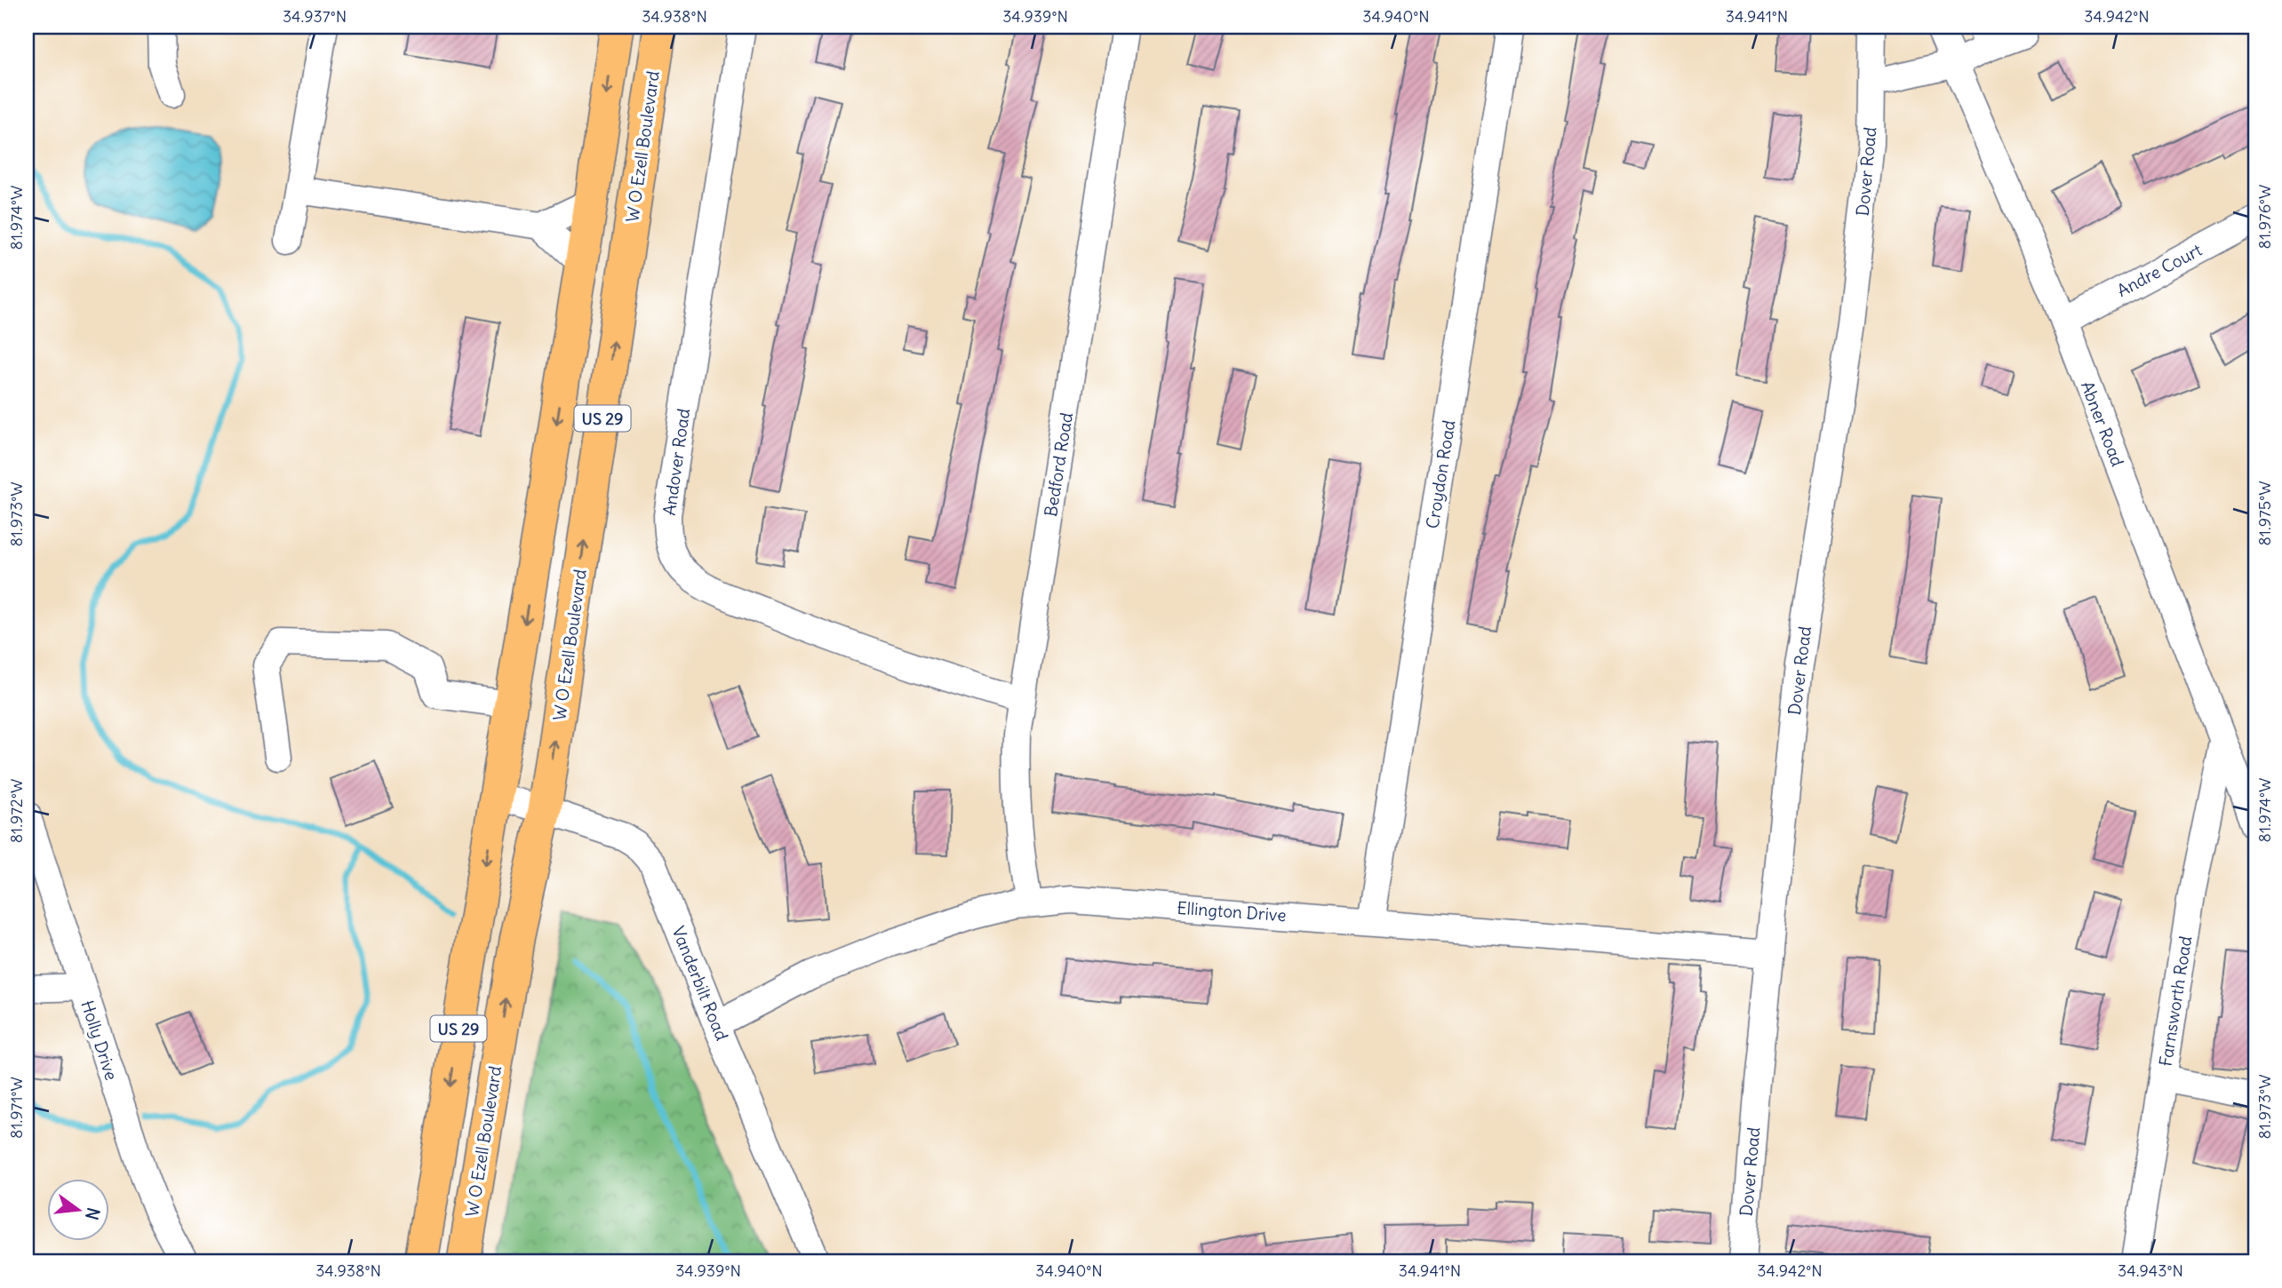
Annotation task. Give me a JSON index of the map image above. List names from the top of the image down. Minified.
{"streets":{"main road":["W O Ezell Boulevard","US 29"],"street":["Dover Road","Andre Court","Abner Road","Andover Road","Bedford Road","Croydon Road","Ellington Drive","Vanderbilt Road","Farnsworth Road","Holly Drive"]},"crossings":[["W O Ezell Boulevard","Vanderbilt Road"],["Dover Road","Ellington Drive"],["Andre Court","Abner Road"],["US 29","Vanderbilt Road"],["Abner Road","Farnsworth Road"],["Andover Road","Bedford Road"],["Bedford Road","Ellington Drive"],["Croydon Road","Ellington Drive"],["Ellington Drive","Vanderbilt Road"]],"north":"right","coordinates":["34.937°N","34.938°N","34.939°N","34.940°N","34.941°N","34.942°N","81.976°W","81.974°W","81.975°W","81.973°W","81.972°W","81.971°W","34.943°N"]}
